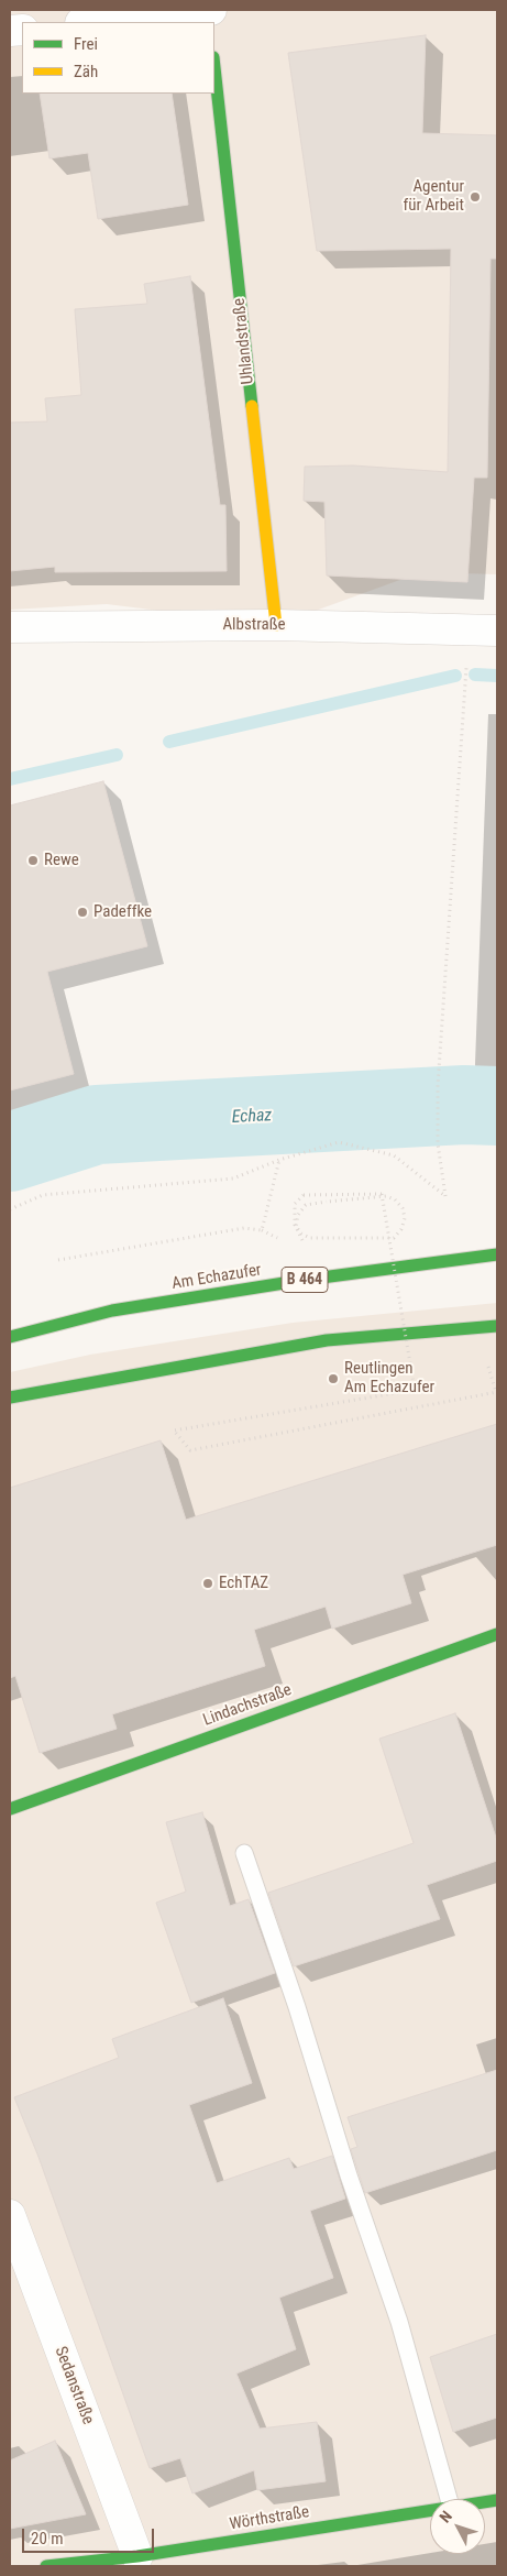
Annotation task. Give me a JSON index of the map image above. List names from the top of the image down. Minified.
{"streets":{"street":["Uhlandstraße","Albstraße","Am Echazufer","B 464","Lindachstraße","Sedanstraße","Wörthstraße"]},"crossings":[["Uhlandstraße","Albstraße"],["Sedanstraße","Wörthstraße"]],"water":["Echaz"],"places":["Agentur für Arbeit","Rewe","Padeffke","Reutlingen Am Echazufer","EchTAZ"],"legend":["Frei","Zäh"],"scale_bar":"20 m","north":"top left"}
